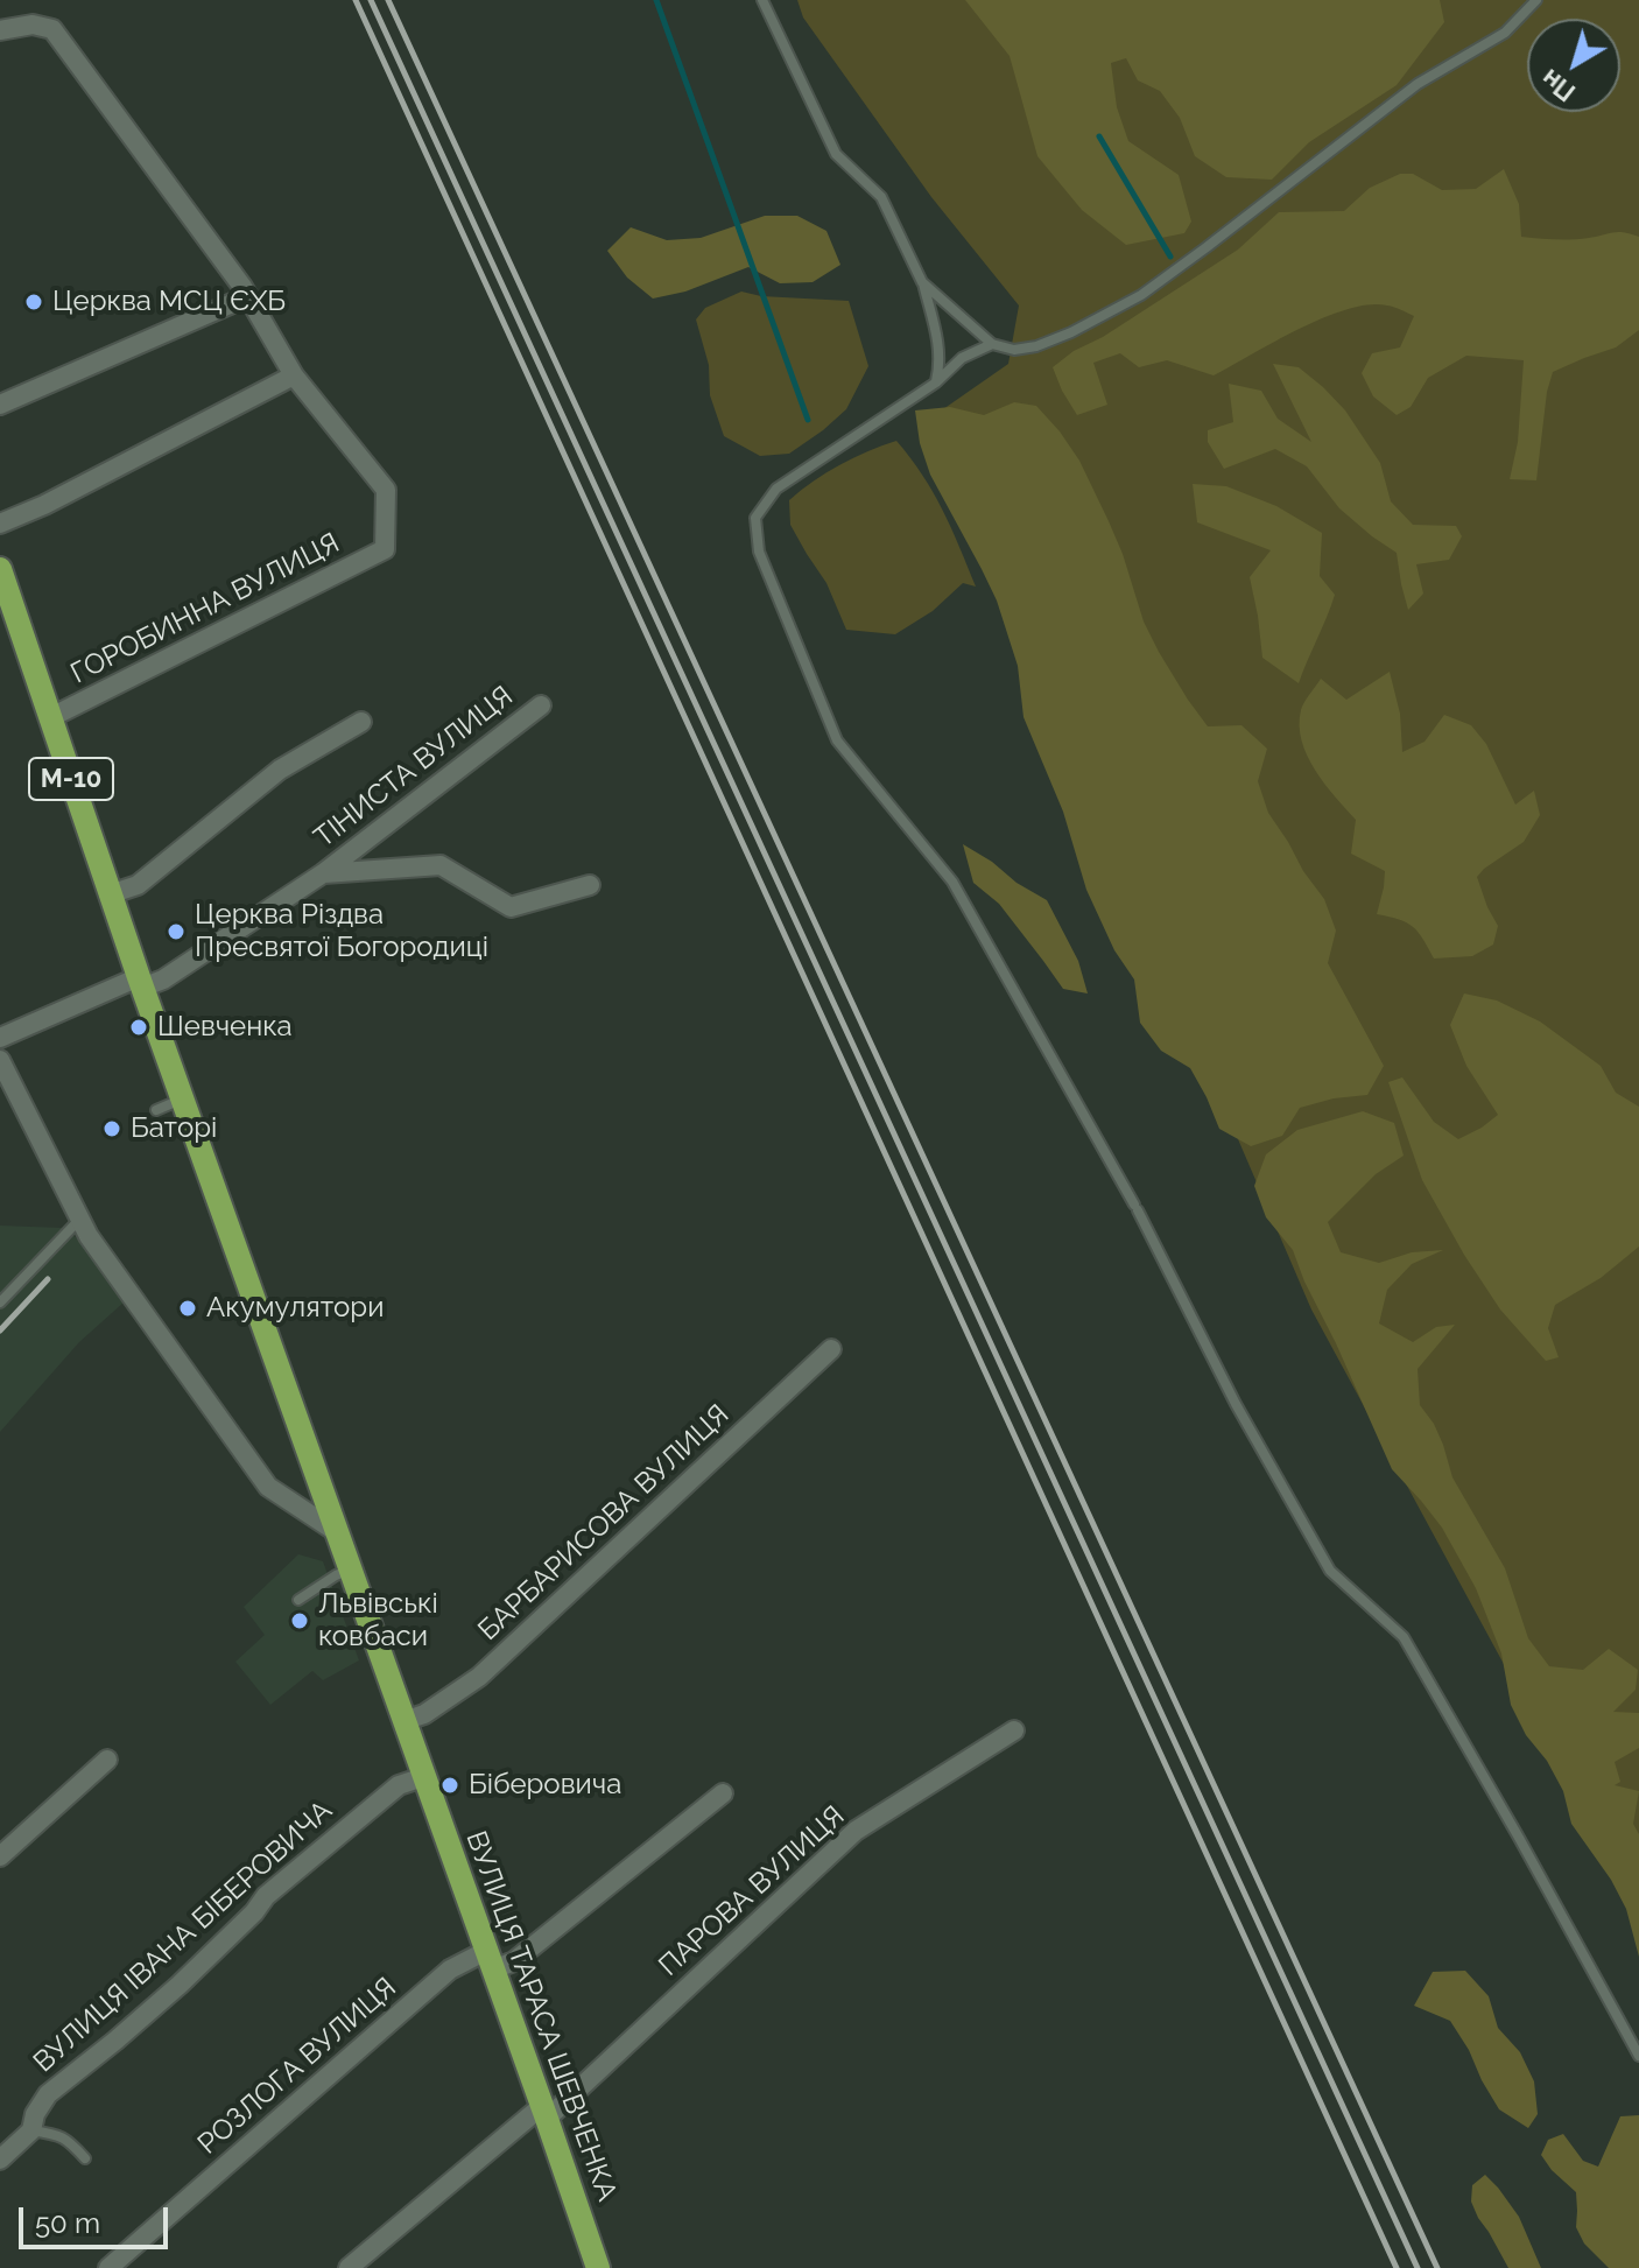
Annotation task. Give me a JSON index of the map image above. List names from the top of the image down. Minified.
{"streets":{"main road":["М-10","ВУЛИЦЯ ТАРАСА ШЕВЧЕНКА"],"street":["ГОРОБИННА ВУЛИЦЯ","ТІНИСТА ВУЛИЦЯ","БАРБАРИСОВА ВУЛИЦЯ","ПАРОВА ВУЛИЦЯ","ВУЛИЦЯ ІВАНА БІБЕРОВИЧА","РОЗЛОГА ВУЛИЦЯ"]},"crossings":[["ГОРОБИННА ВУЛИЦЯ","ВУЛИЦЯ ТАРАСА ШЕВЧЕНКА"],["ТІНИСТА ВУЛИЦЯ","ВУЛИЦЯ ТАРАСА ШЕВЧЕНКА"],["БАРБАРИСОВА ВУЛИЦЯ","ВУЛИЦЯ ТАРАСА ШЕВЧЕНКА"],["ПАРОВА ВУЛИЦЯ","ВУЛИЦЯ ТАРАСА ШЕВЧЕНКА"],["ВУЛИЦЯ ІВАНА БІБЕРОВИЧА","ВУЛИЦЯ ТАРАСА ШЕВЧЕНКА"],["ВУЛИЦЯ ТАРАСА ШЕВЧЕНКА","РОЗЛОГА ВУЛИЦЯ"]],"places":["Церква МСЦ ЄХБ","Церква Різдва Пресвятої Богородиці","Шевченка","Баторі","Акумулятори","Львівські ковбаси","Біберовича"],"scale_bar":"50 m","north":"bottom left"}
